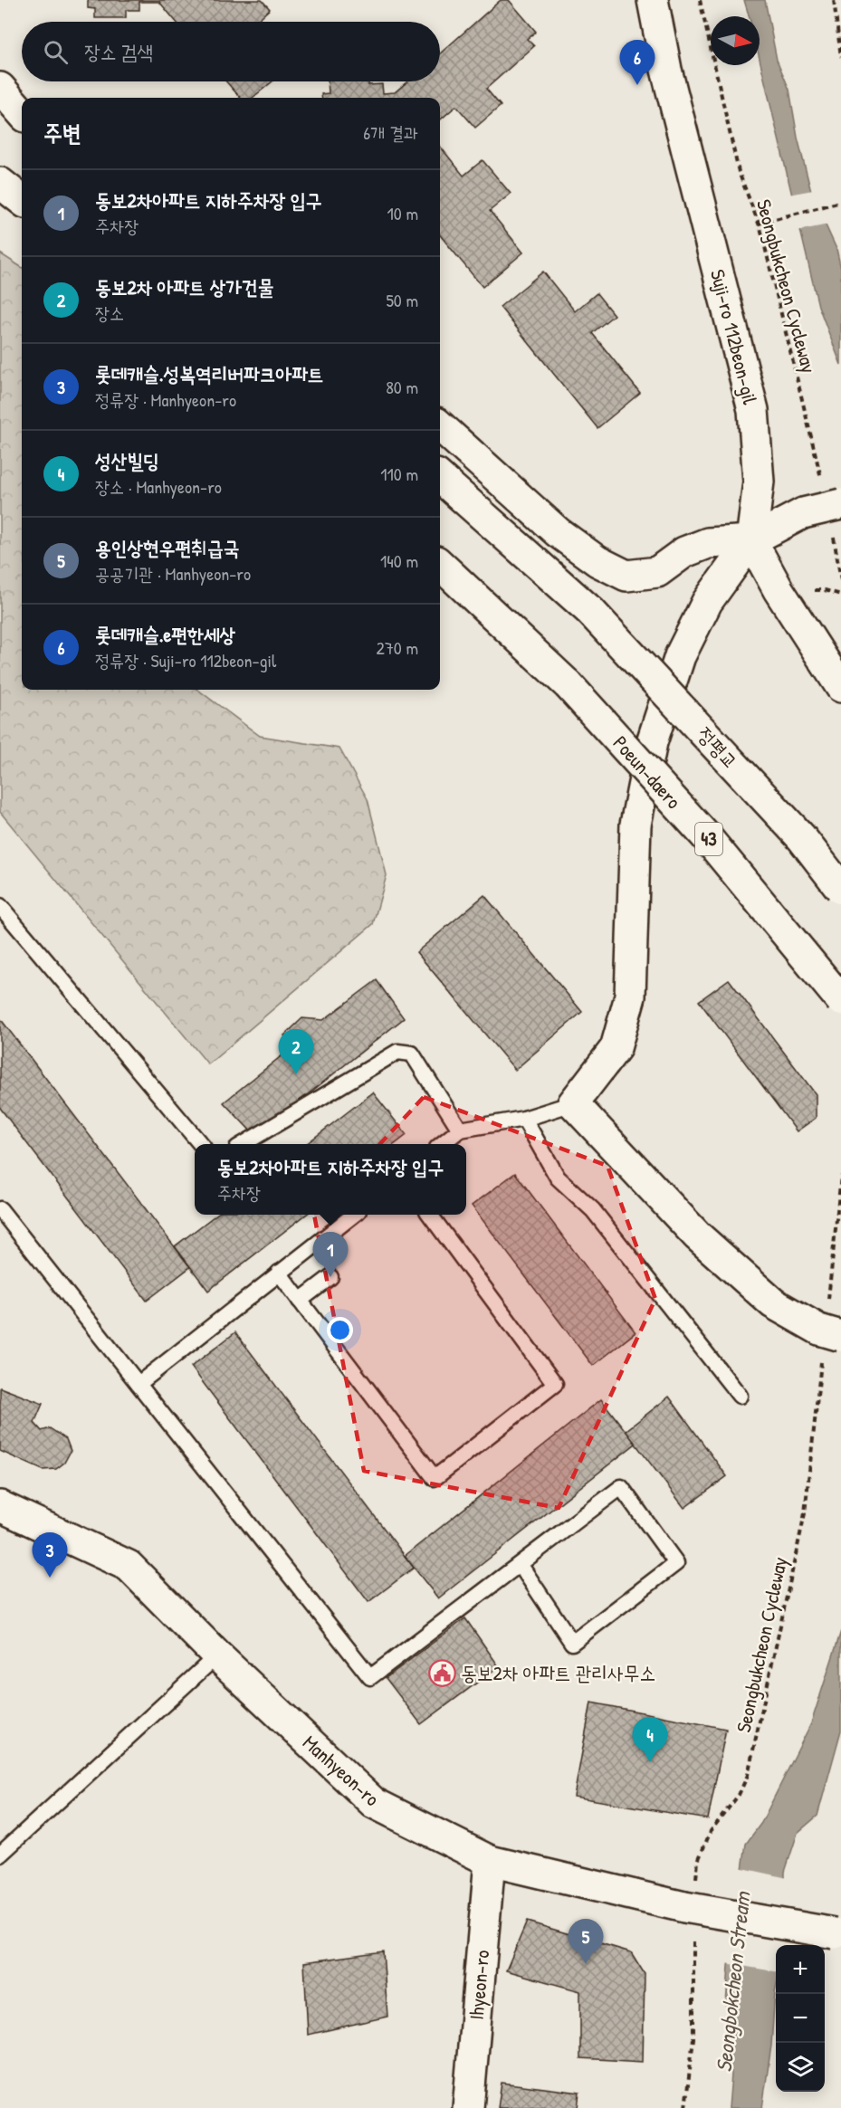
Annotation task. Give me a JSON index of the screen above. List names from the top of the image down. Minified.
{"streets":{"street":["Suji-ro 112beon-gil","정평교","Poeun-daero","43","Manhyeon-ro","Ihyeon-ro"],"path":["Seongbukcheon Cycleway"]},"crossings":[["Manhyeon-ro","Ihyeon-ro"]],"water":["Seongbokcheon Stream"],"places":{"public building":["동보2차 아파트 관리사무소"]},"north":"right","page":{"search":"장소 검색","pins":["6","2","1","3","4","5"],"heading":["주변","6개 결과"],"list":[{"mark":"1","name":"동보2차아파트 지하주차장 입구","note":"주차장","value":"10 m"},{"mark":"2","name":"동보2차 아파트 상가건물","note":"장소","value":"50 m"},{"mark":"3","name":"롯데캐슬.성복역리버파크아파트","note":"정류장 · Manhyeon-ro","value":"80 m"},{"mark":"4","name":"성산빌딩","note":"장소 · Manhyeon-ro","value":"110 m"},{"mark":"5","name":"용인상현우편취급국","note":"공공기관 · Manhyeon-ro","value":"140 m"},{"mark":"6","name":"롯데캐슬.e편한세상","note":"정류장 · Suji-ro 112beon-gil","value":"270 m"}],"popup":["동보2차아파트 지하주차장 입구","주차장"],"map_buttons":["+","−"]}}
